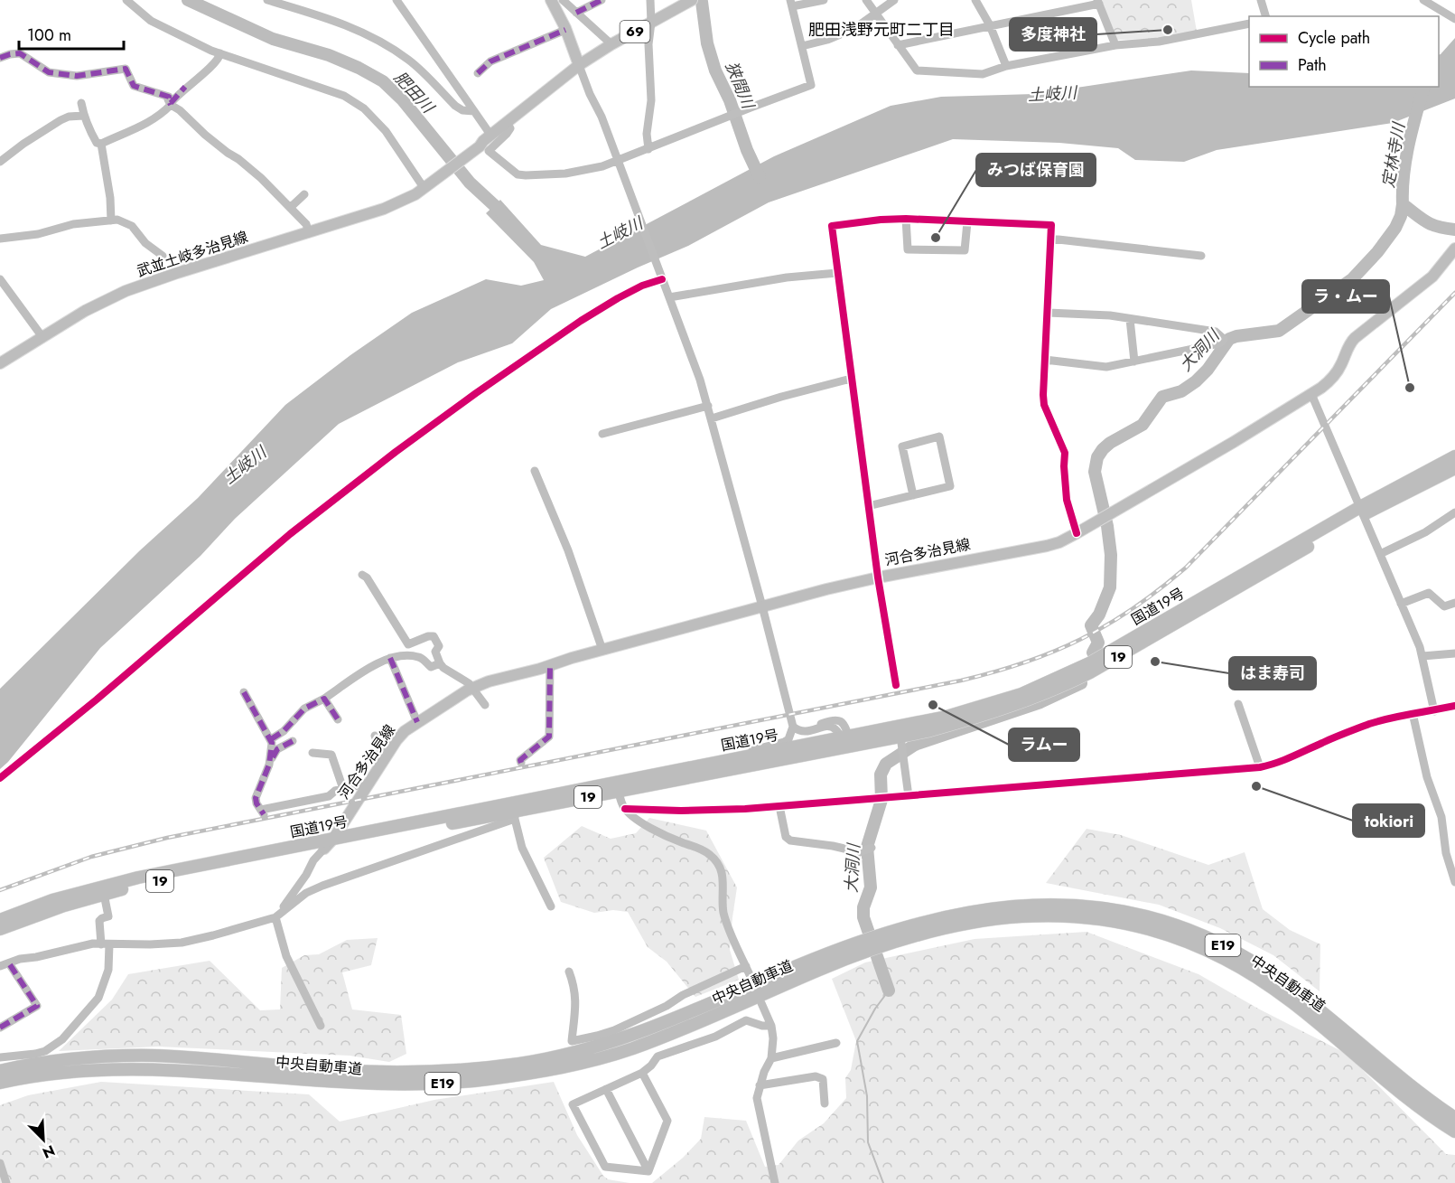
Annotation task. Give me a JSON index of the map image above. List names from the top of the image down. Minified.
{"streets":{"highway":["国道19号","19","E19","中央自動車道"],"main road":["69","武並土岐多治見線","河合多治見線"]},"crossings":[["69","武並土岐多治見線"],["河合多治見線","国道19号"]],"districts":["肥田浅野元町二丁目"],"water":["狭間川","肥田川","土岐川","定林寺川","大洞川"],"places":["多度神社","みつば保育園","ラ・ムー","はま寿司","ラムー","tokiori"],"legend":["Cycle path","Path"],"scale_bar":"100 m","north":"bottom right"}
